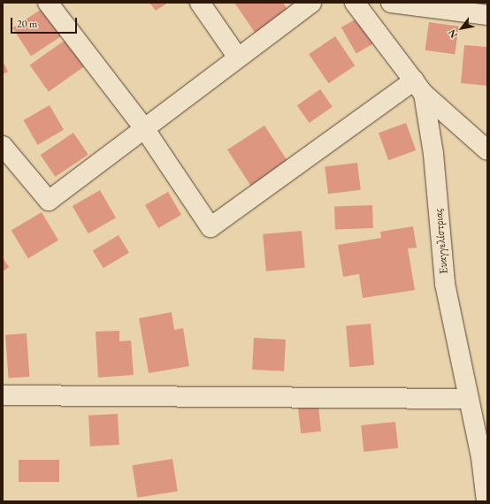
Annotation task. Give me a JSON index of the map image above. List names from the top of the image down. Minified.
{"streets":{"street":["Ευαγγελίστριας"]},"scale_bar":"20 m","north":"bottom left"}
